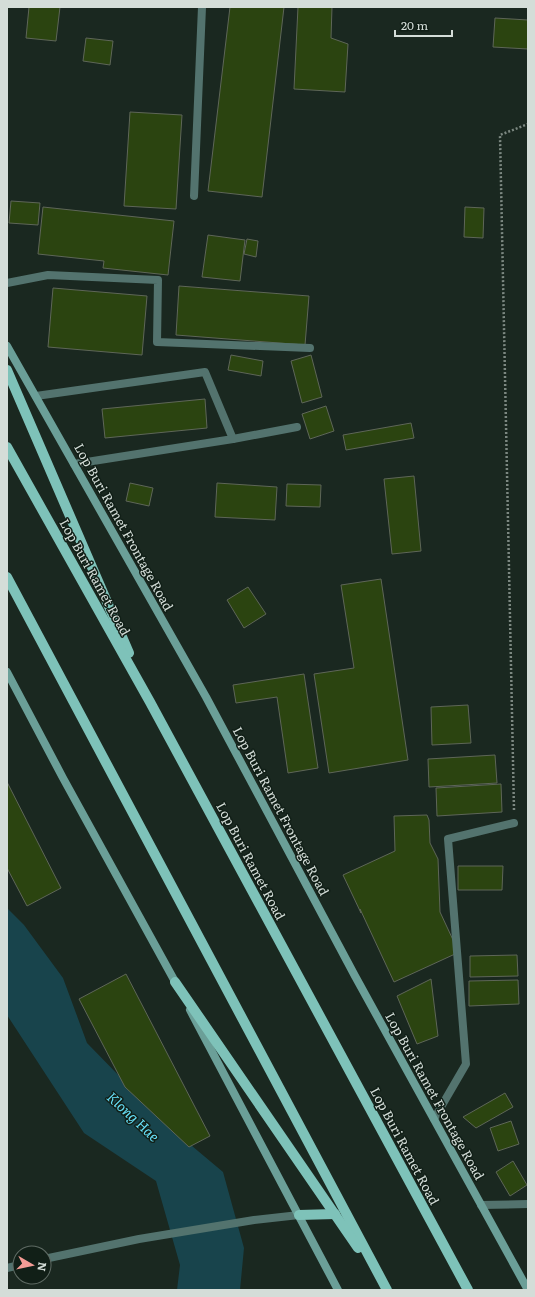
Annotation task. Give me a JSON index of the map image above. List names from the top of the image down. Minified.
{"streets":{"main road":["Lop Buri Ramet Frontage Road","Lop Buri Ramet Road"]},"water":["Klong Hae"],"scale_bar":"20 m","north":"right"}
